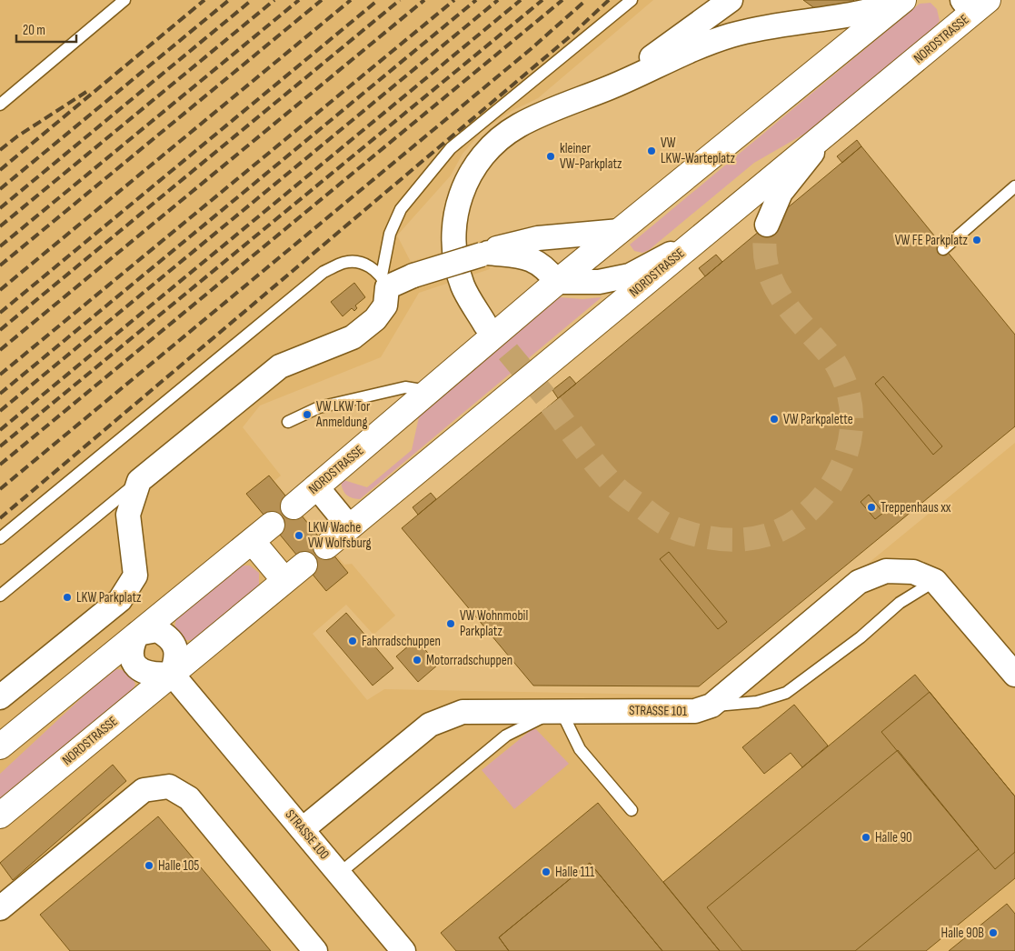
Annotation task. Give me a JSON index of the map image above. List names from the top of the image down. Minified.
{"streets":{"street":["NORDSTRASSE","STRASSE 101","STRASSE 100"]},"crossings":[["NORDSTRASSE","STRASSE 100"],["STRASSE 101","STRASSE 100"]],"places":["VW LKW-Warteplatz","kleiner VW-Parkplatz","VW FE Parkplatz","VW LKW Tor Anmeldung","VW Parkpalette","Treppenhaus xx","LKW Wache VW Wolfsburg","LKW Parkplatz","VW Wohnmobil Parkplatz","Fahrradschuppen","Motorradschuppen","Halle 90","Halle 105","Halle 111","Halle 90B"],"scale_bar":"20 m"}
